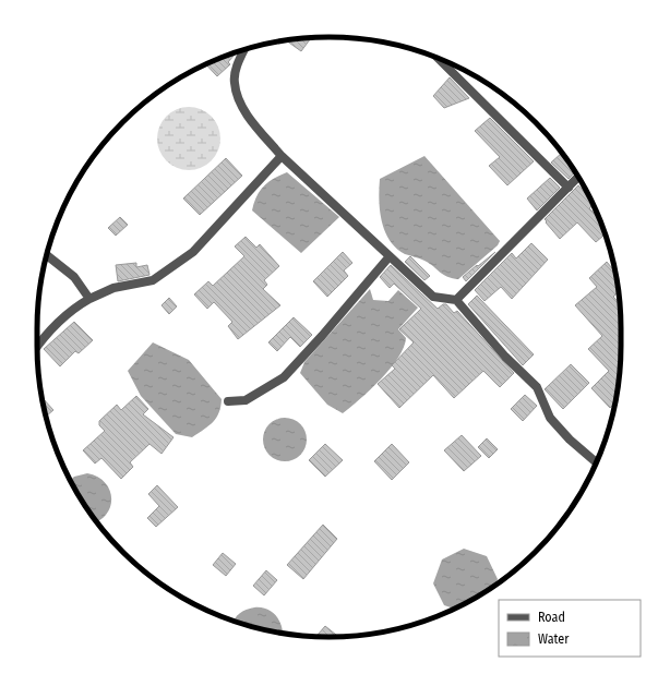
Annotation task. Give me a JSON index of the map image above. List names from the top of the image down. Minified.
{"legend":["Road","Water"]}
